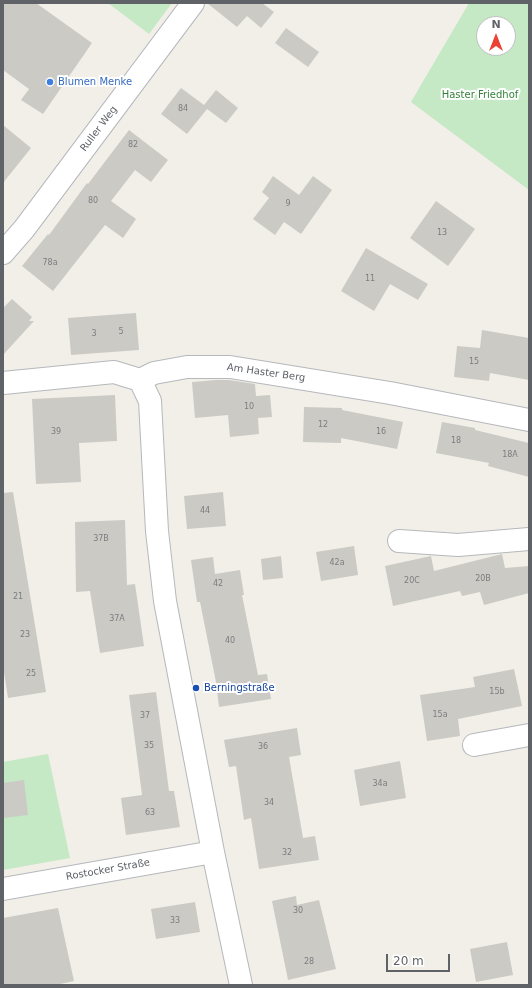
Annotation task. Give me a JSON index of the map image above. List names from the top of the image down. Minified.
{"streets":{"street":["Ruller Weg","Am Haster Berg","Rostocker Straße"]},"parks":["Haster Friedhof"],"places":["Blumen Menke","Berningstraße"],"house_numbers":["84","82","80","9","13","78a","11","5","3","15","10","12","39","16","18","18A","44","37B","42a","20B","20C","42","21","37A","23","40","25","15b","15a","37","35","36","34a","34","63","32","30","33","28"],"scale_bar":"20 m","north":"top"}
